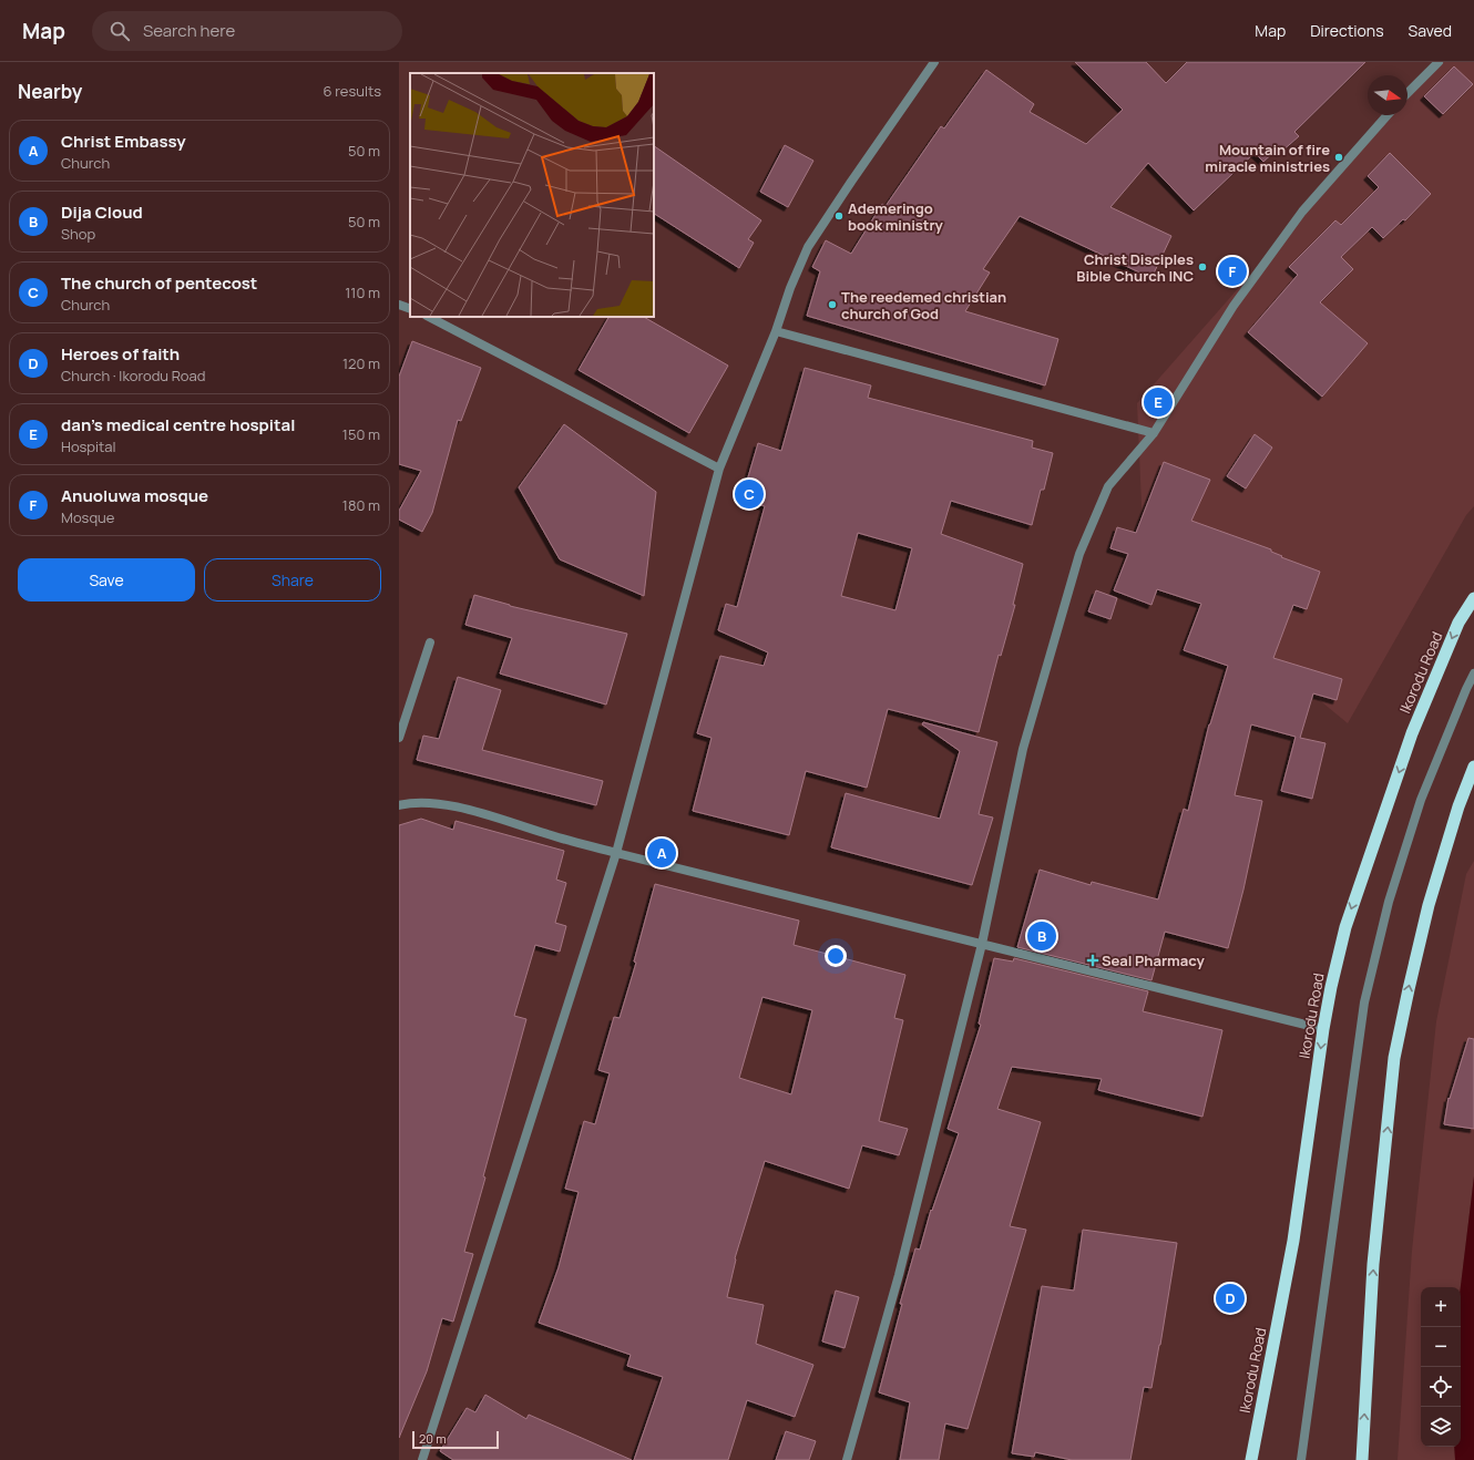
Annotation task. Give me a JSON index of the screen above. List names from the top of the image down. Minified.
{"streets":{"highway":["Ikorodu Road"]},"places":{"other":["Mountain of fire miracle ministries","Ademeringo book ministry","Christ Disciples Bible Church INC","The reedemed christian church of God"],"health":["Seal Pharmacy"]},"scale_bar":"20 m","north":"right","page":{"header":"Map","search":"Search here","nav":["Map","Directions","Saved"],"heading":["Nearby","6 results"],"list":[{"mark":"A","name":"Christ Embassy","note":"Church","value":"50 m"},{"mark":"B","name":"Dija Cloud","note":"Shop","value":"50 m"},{"mark":"C","name":"The church of pentecost","note":"Church","value":"110 m"},{"mark":"D","name":"Heroes of faith","note":"Church · Ikorodu Road","value":"120 m"},{"mark":"E","name":"dan's medical centre hospital","note":"Hospital","value":"150 m"},{"mark":"F","name":"Anuoluwa mosque","note":"Mosque","value":"180 m"}],"pins":["F","E","C","A","B","D"],"buttons":["Save","Share"],"map_buttons":["+","−"],"scale":"20 m"}}
